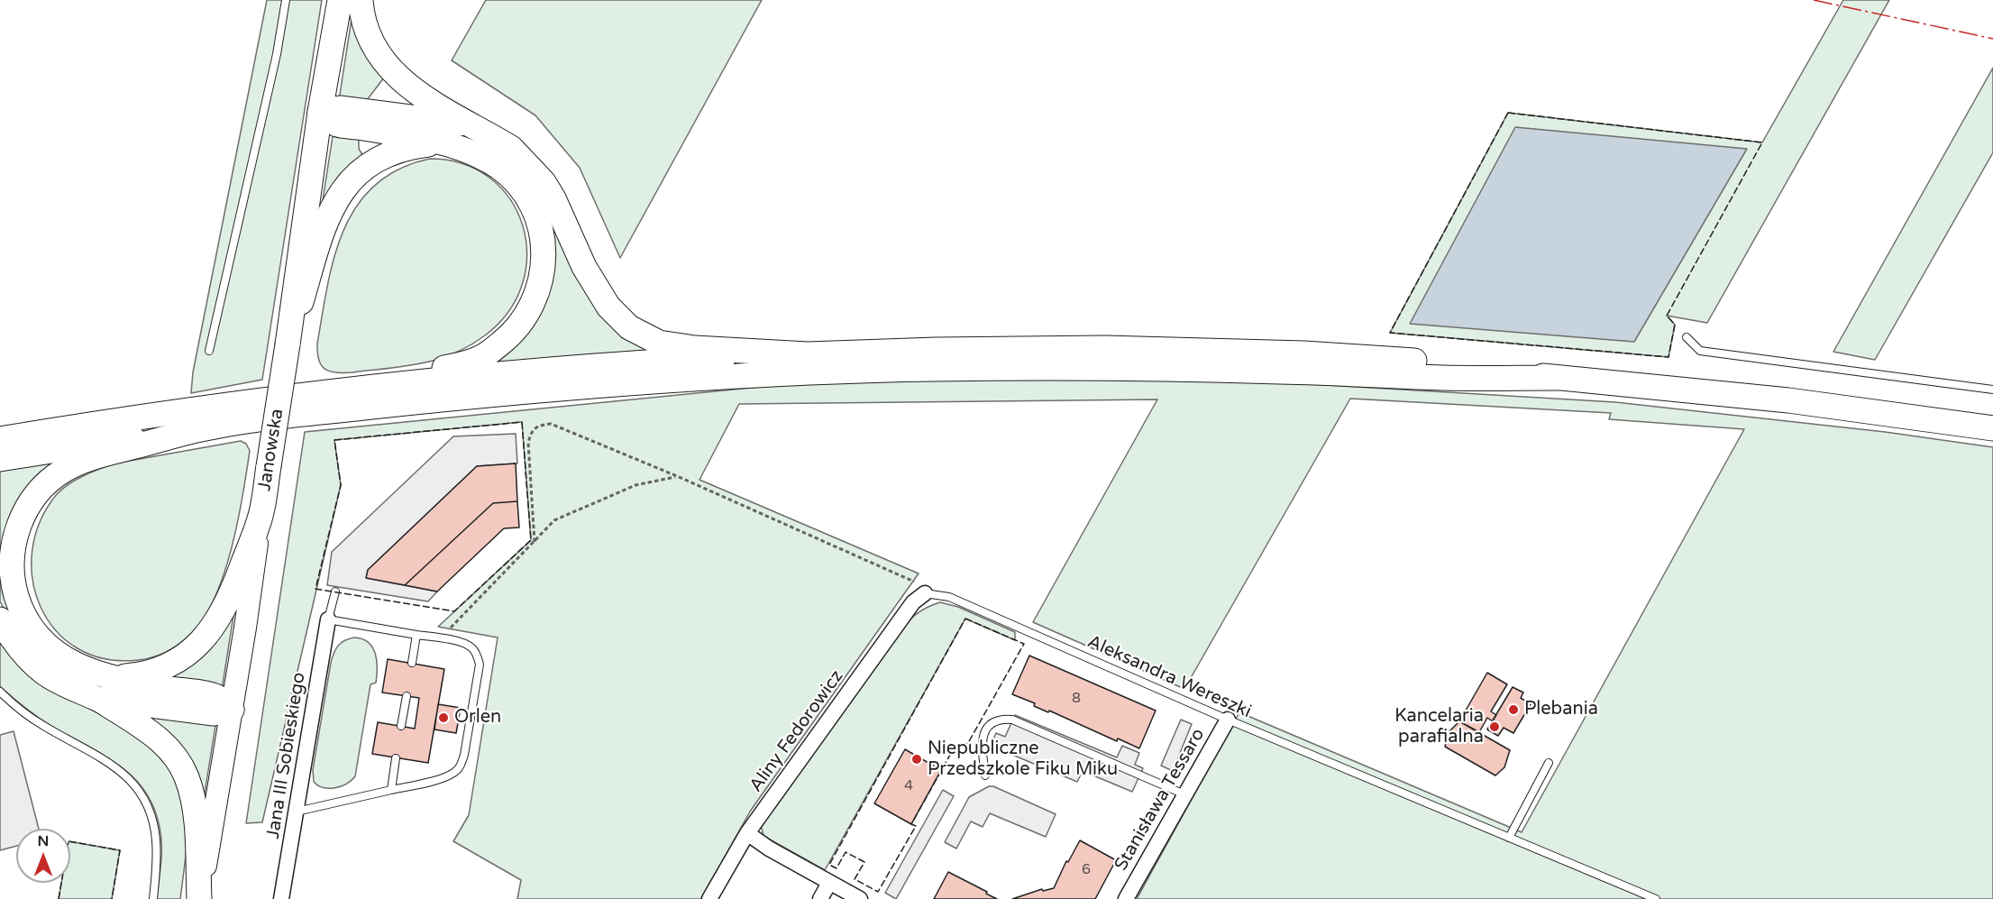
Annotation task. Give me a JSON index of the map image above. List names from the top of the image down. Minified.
{"streets":{"main road":["Janowska"],"street":["Aliny Fedorowicz","Jana III Sobieskiego","Stanisława Tessaro"],"lane":["Aleksandra Wereszki"]},"crossings":[["Aleksandra Wereszki","Aliny Fedorowicz"],["Aleksandra Wereszki","Stanisława Tessaro"]],"places":["Plebania","Orlen","Kancelaria parafialna","Niepubliczne Przedszkole Fiku Miku"],"house_numbers":["8","4","6"],"north":"top"}
